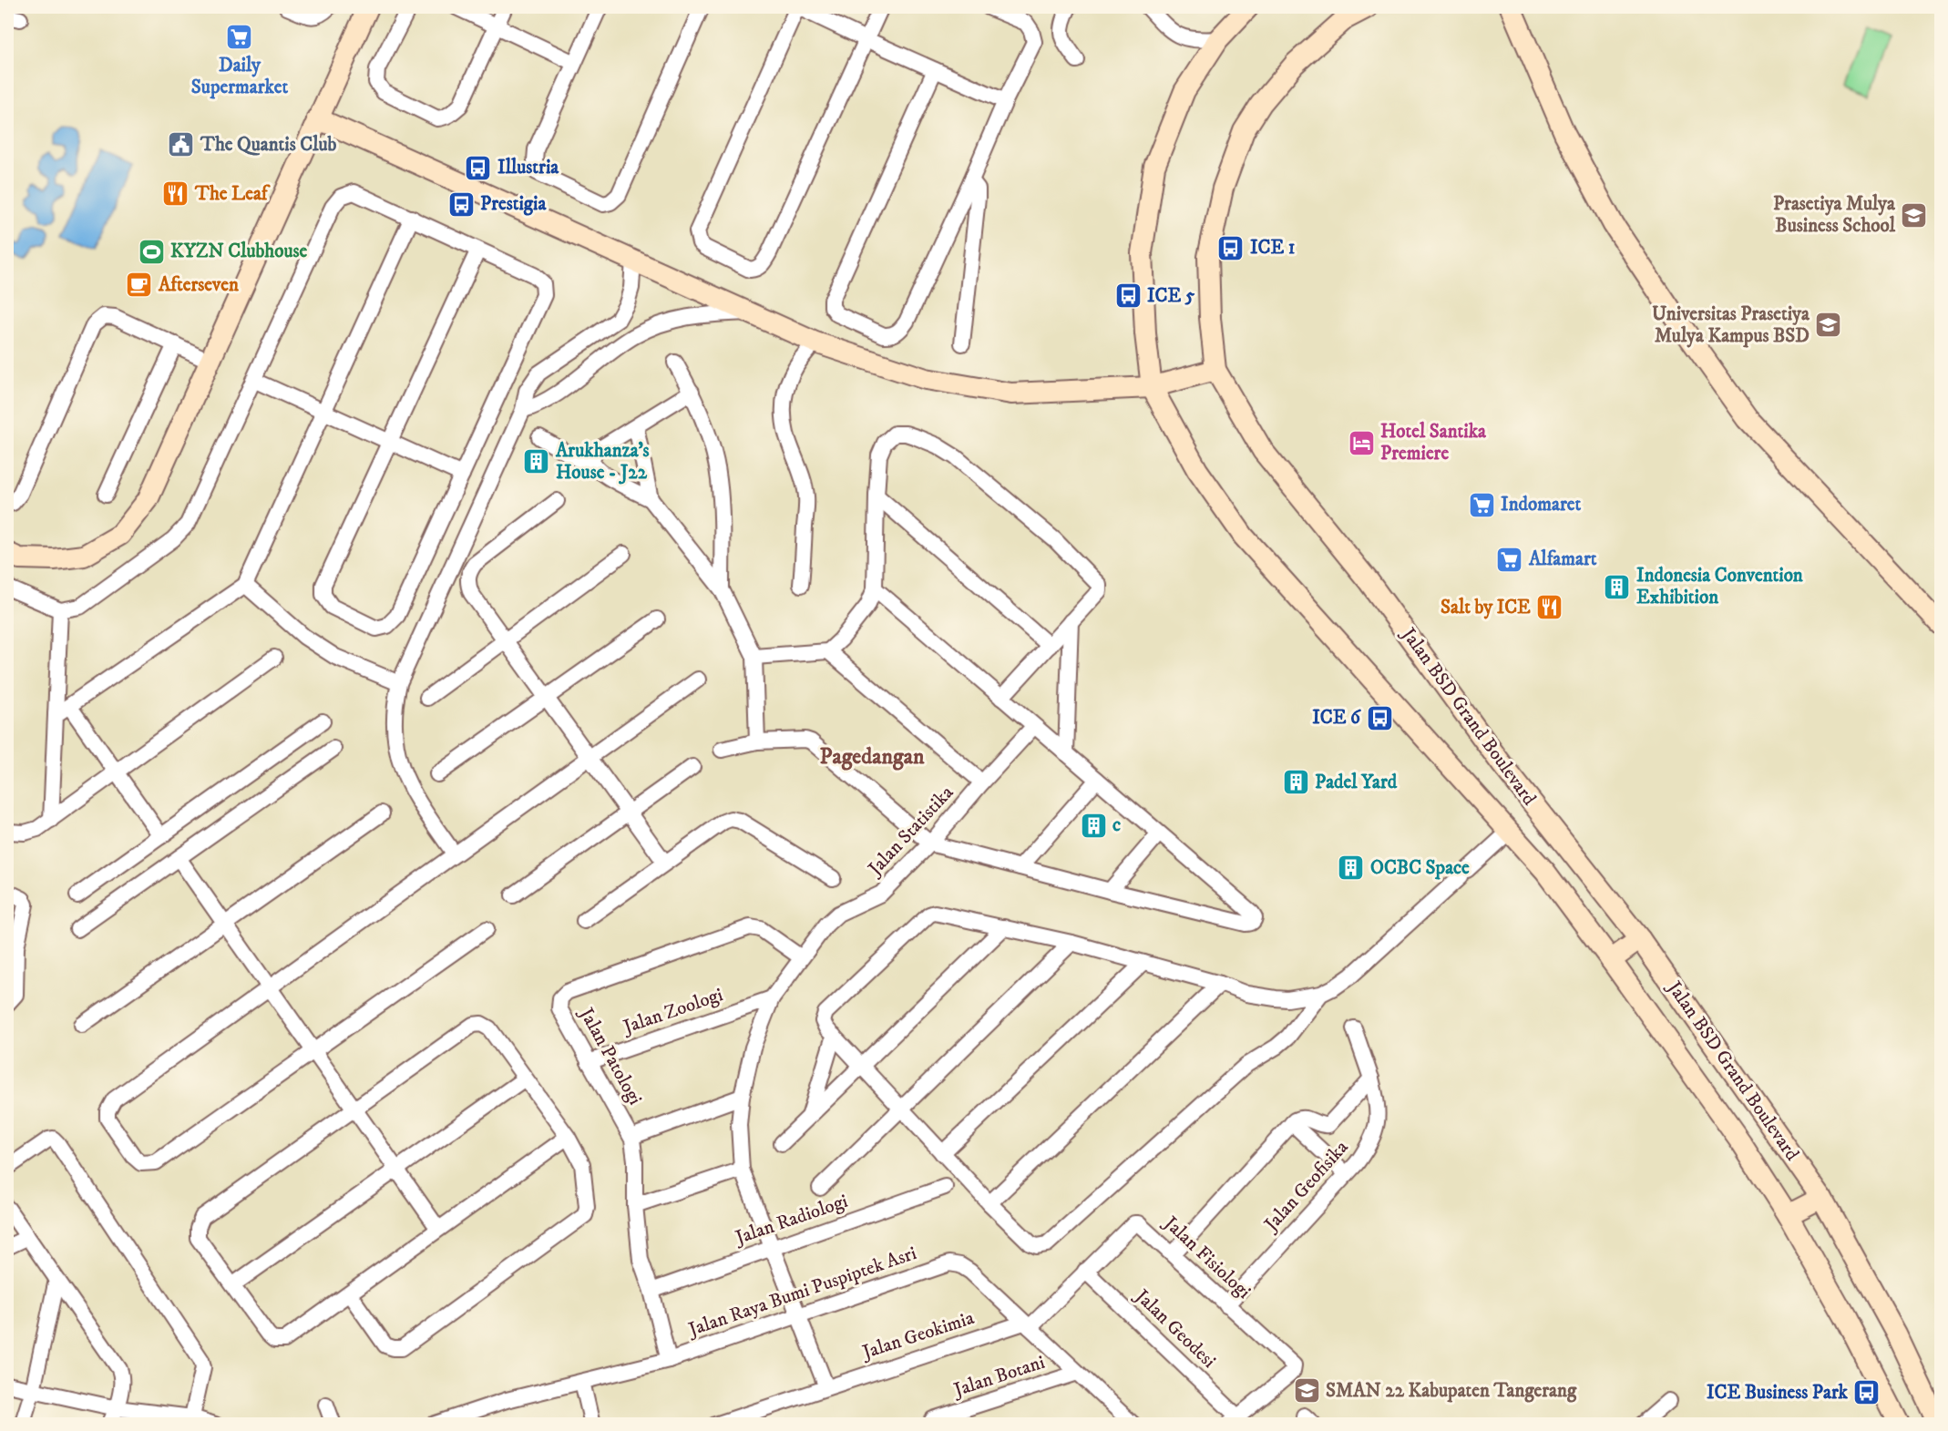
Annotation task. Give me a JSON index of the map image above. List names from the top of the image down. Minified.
{"streets":{"main road":["Jalan BSD Grand Boulevard"],"street":["Jalan Statistika","Jalan Zoologi","Jalan Patologi","Jalan Geofisika","Jalan Radiologi","Jalan Fisiologi","Jalan Raya Bumi Puspiptek Asri","Jalan Geodesi","Jalan Geokimia","Jalan Botani"]},"crossings":[["Jalan Statistika","Jalan Zoologi"],["Jalan Statistika","Jalan Patologi"],["Jalan Statistika","Jalan Radiologi"],["Jalan Statistika","Jalan Raya Bumi Puspiptek Asri"],["Jalan Zoologi","Jalan Patologi"],["Jalan Patologi","Jalan Radiologi"],["Jalan Patologi","Jalan Raya Bumi Puspiptek Asri"],["Jalan Geofisika","Jalan Fisiologi"],["Jalan Fisiologi","Jalan Raya Bumi Puspiptek Asri"],["Jalan Fisiologi","Jalan Geodesi"],["Jalan Fisiologi","Jalan Geokimia"],["Jalan Raya Bumi Puspiptek Asri","Jalan Geokimia"],["Jalan Raya Bumi Puspiptek Asri","Jalan Botani"]],"districts":["Pagedangan"],"places":{"supermarket":["Daily Supermarket","Indomaret","Alfamart"],"public building":["The Quantis Club"],"bus stop":["Illustria","Prestigia","ICE 1","ICE 5","ICE 6","ICE Business Park"],"restaurant":["The Leaf","Salt by ICE"],"school or university":["Prasetiya Mulya Business School","Universitas Prasetiya Mulya Kampus BSD","SMAN 22 Kabupaten Tangerang"],"sports":["KYZN Clubhouse"],"cafe":["Afterseven"],"hotel":["Hotel Santika Premiere"],"building":["Arukhanza's House - J22","Indonesia Convention Exhibition","Padel Yard","c","OCBC Space"]}}
